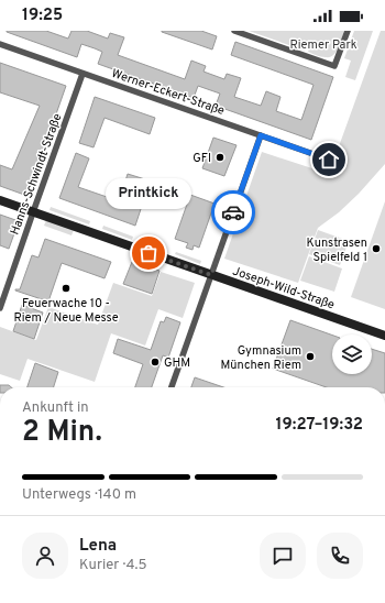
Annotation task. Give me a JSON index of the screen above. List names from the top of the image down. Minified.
{"streets":{"street":["Werner-Eckert-Straße","Hanns-Schwindt-Straße","Joseph-Wild-Straße"]},"crossings":[["Werner-Eckert-Straße","Hanns-Schwindt-Straße"],["Hanns-Schwindt-Straße","Joseph-Wild-Straße"]],"parks":["Riemer Park"],"places":["GFI","Kunstrasen Spielfeld 1","Printkick","Feuerwache 10 - Riem / Neue Messe","Gymnasium München Riem","GHM"],"page":{"status":"19:25","bubble":"Printkick","heading":["2 Min.","Ankunft in","19:27–19:32"],"panel":["Lena","Kurier · 4.5"],"bar":"Unterwegs · 140 m"}}
